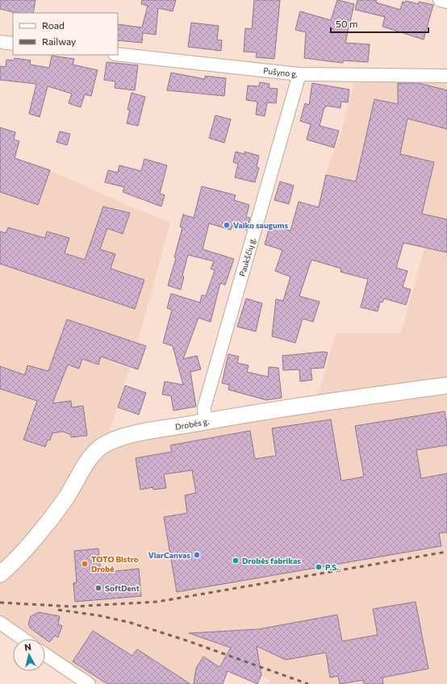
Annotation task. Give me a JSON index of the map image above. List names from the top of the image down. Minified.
{"streets":{"street":["Pušyno g.","Paukščių g.","Drobės g."]},"crossings":[["Pušyno g.","Paukščių g."],["Paukščių g.","Drobės g."]],"places":["Vaiko saugums","ViarCanvas","Drobės fabrikas","TOTO Bistro Drobė","P.S.","SoftDent"],"legend":["Road","Railway"],"scale_bar":"50 m","north":"top"}
